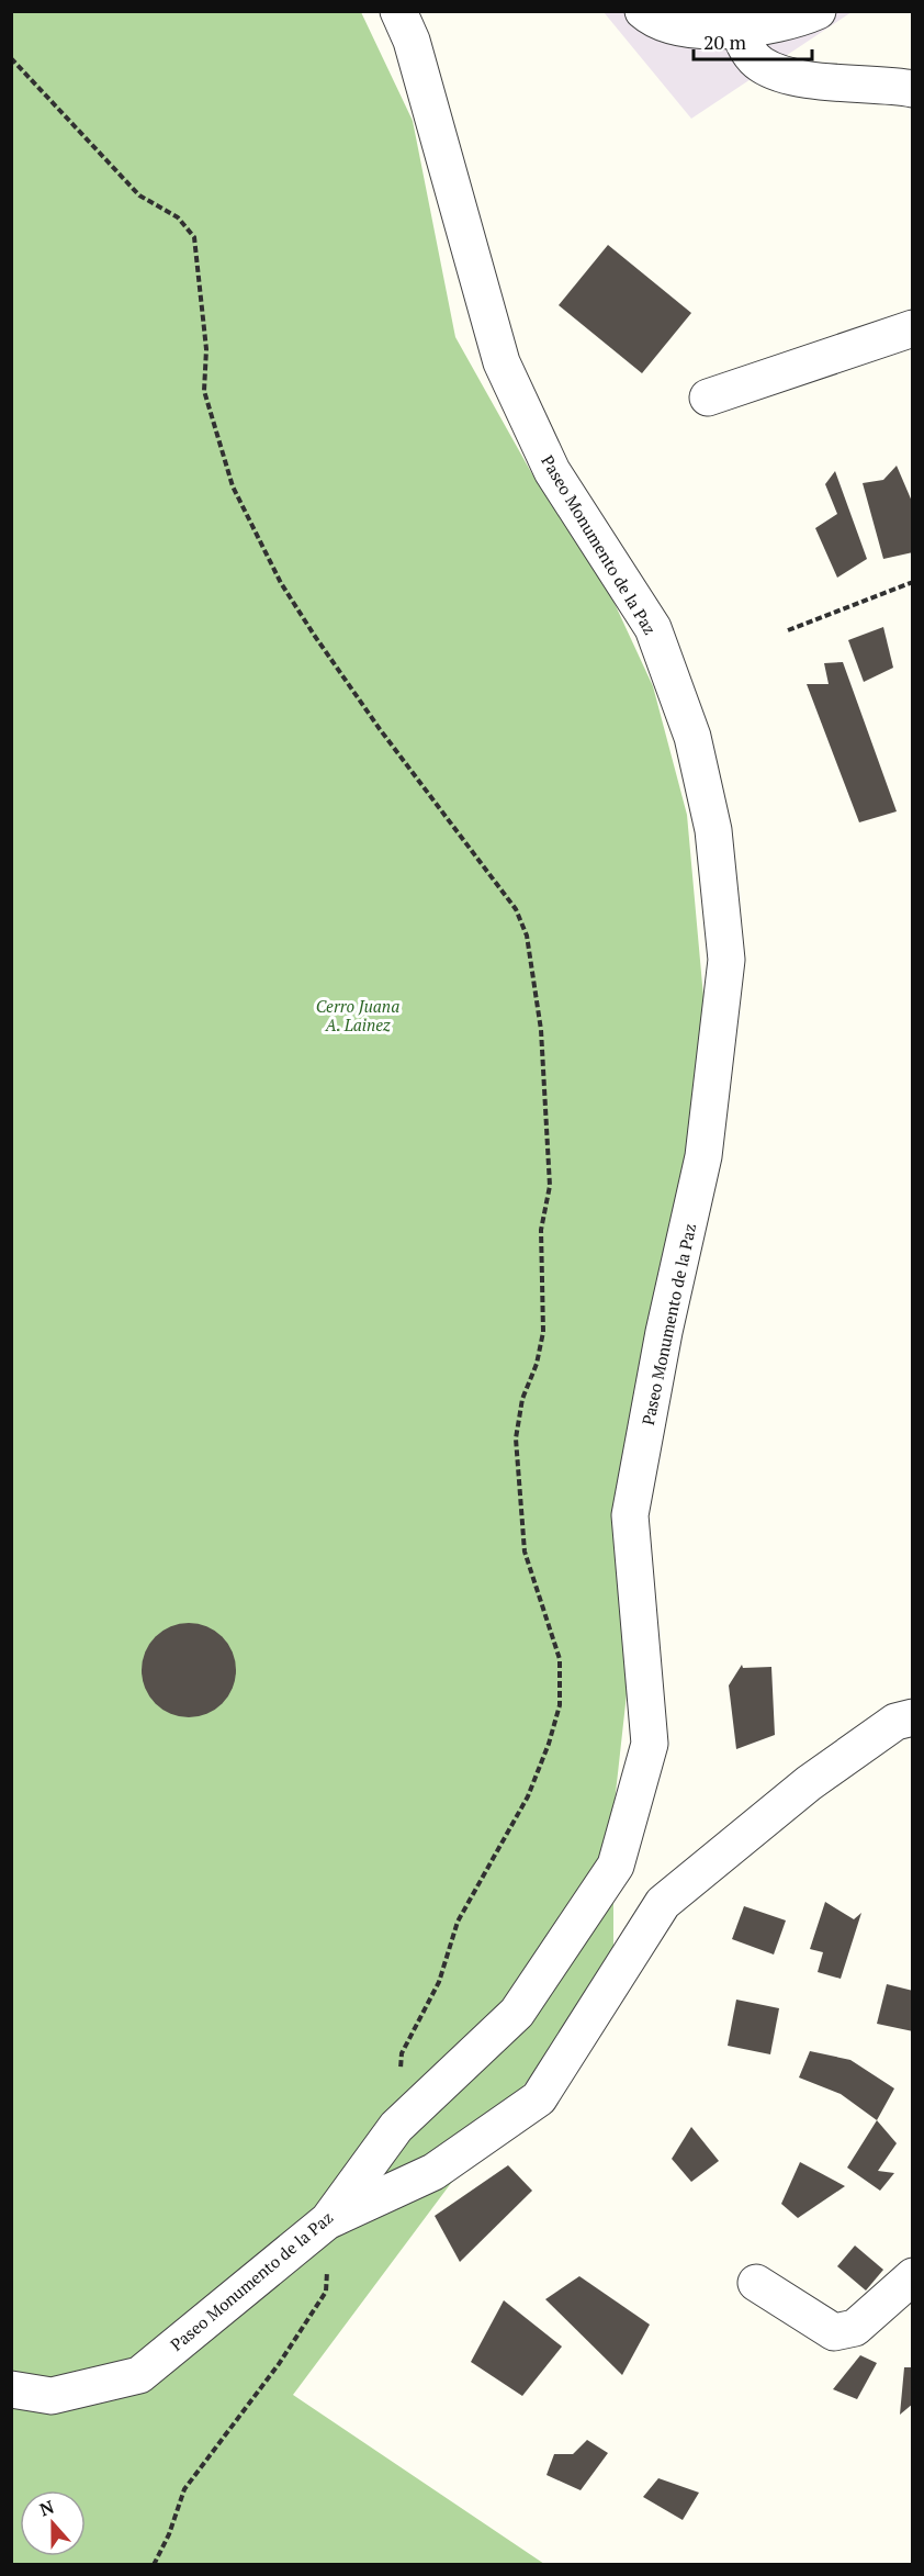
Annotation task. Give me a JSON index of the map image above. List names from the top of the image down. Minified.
{"streets":{"street":["Paseo Monumento de la Paz"]},"parks":["Cerro Juana A. Lainez"],"scale_bar":"20 m","north":"top"}
